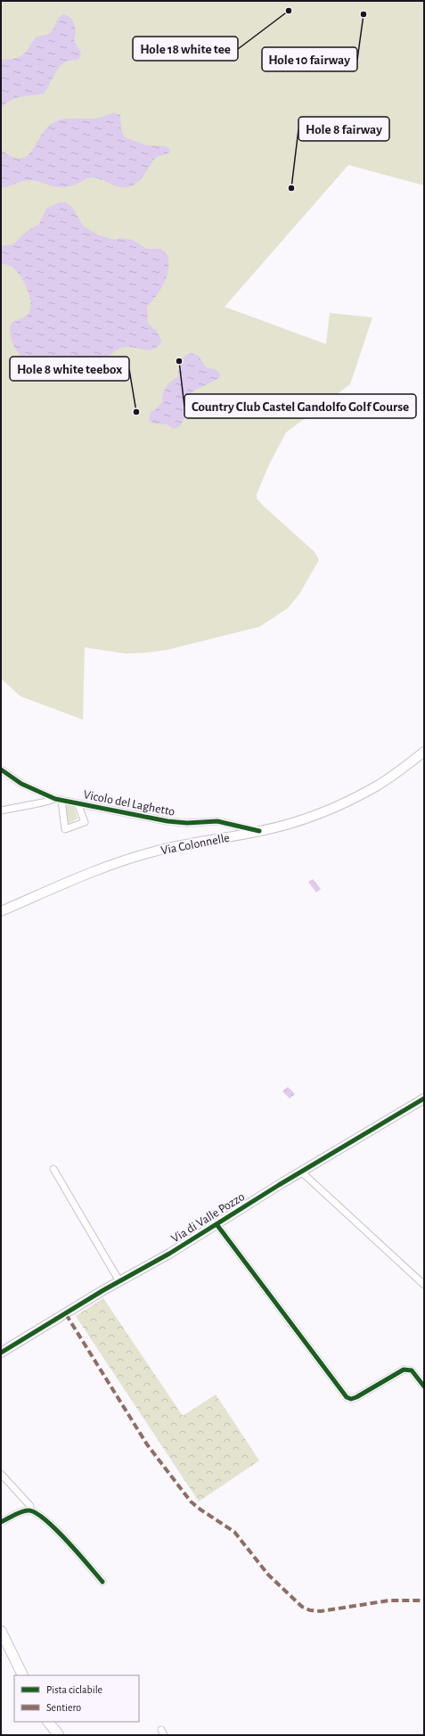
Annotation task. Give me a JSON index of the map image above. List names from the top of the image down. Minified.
{"streets":{"street":["Vicolo del Laghetto","Via Colonnelle","Via di Valle Pozzo"]},"crossings":[["Vicolo del Laghetto","Via Colonnelle"]],"places":["Hole 18 white tee","Hole 10 fairway","Hole 8 fairway","Country Club Castel Gandolfo Golf Course","Hole 8 white teebox"],"legend":["Pista ciclabile","Sentiero"]}
